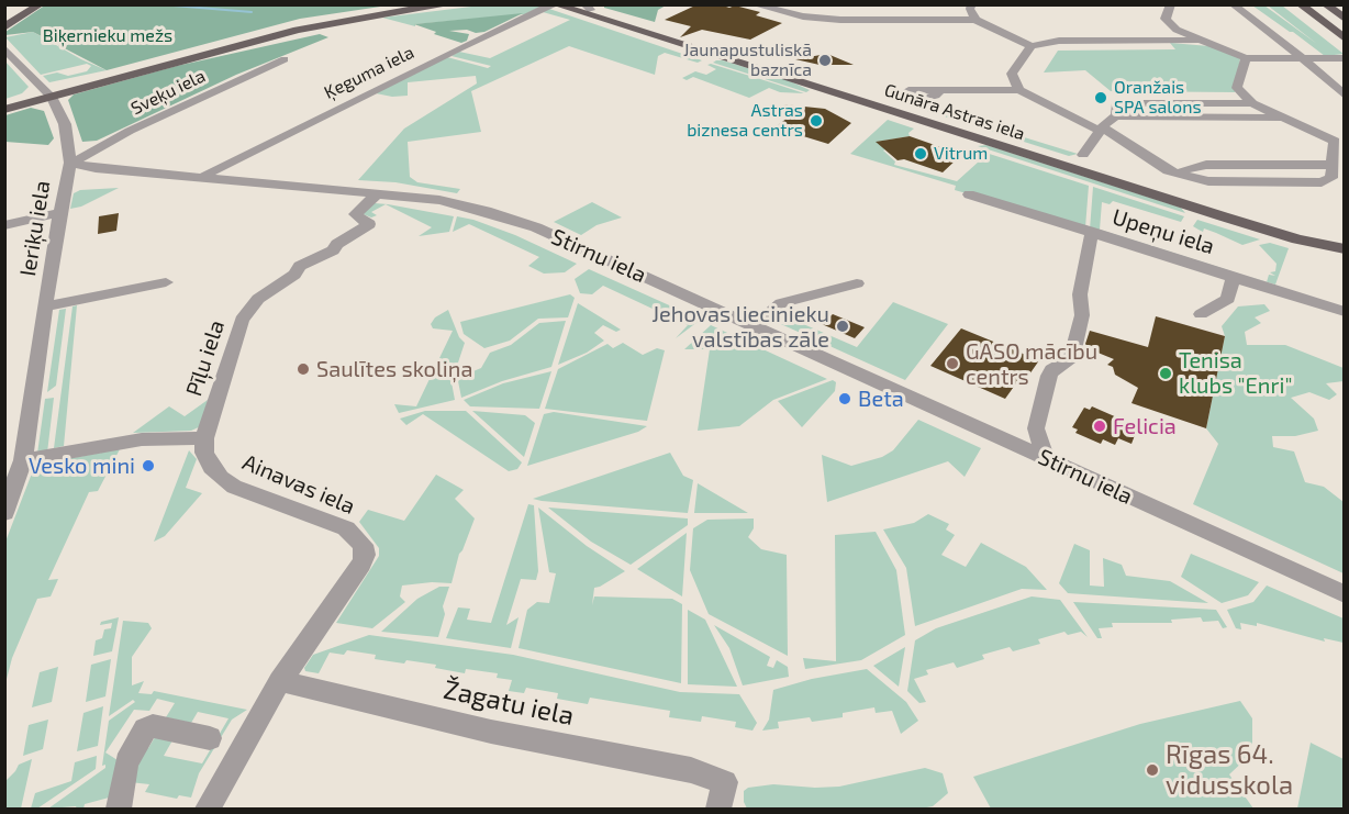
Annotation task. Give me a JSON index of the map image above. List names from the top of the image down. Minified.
{"streets":{"main road":["Gunāra Astras iela"],"street":["Ķeguma iela","Sveķu iela","Ieriķu iela","Upeņu iela","Stirnu iela","Pīļu iela","Ainavas iela","Žagatu iela"]},"crossings":[["Ķeguma iela","Gunāra Astras iela"],["Ķeguma iela","Stirnu iela"],["Sveķu iela","Ieriķu iela"],["Sveķu iela","Stirnu iela"],["Ieriķu iela","Stirnu iela"],["Stirnu iela","Pīļu iela"],["Pīļu iela","Ainavas iela"],["Ainavas iela","Žagatu iela"]],"parks":["Biķernieku mežs"],"places":["Jaunapustuliskā baznīca","Oranžais SPA salons","Astras biznesa centrs","Vitrum","Jehovas liecinieku valstības zāle","GASO mācību centrs","Saulītes skoliņa","Tenisa klubs \"Enri\"","Beta","Felicia","Vesko mini","Rīgas 64. vidusskola"]}
